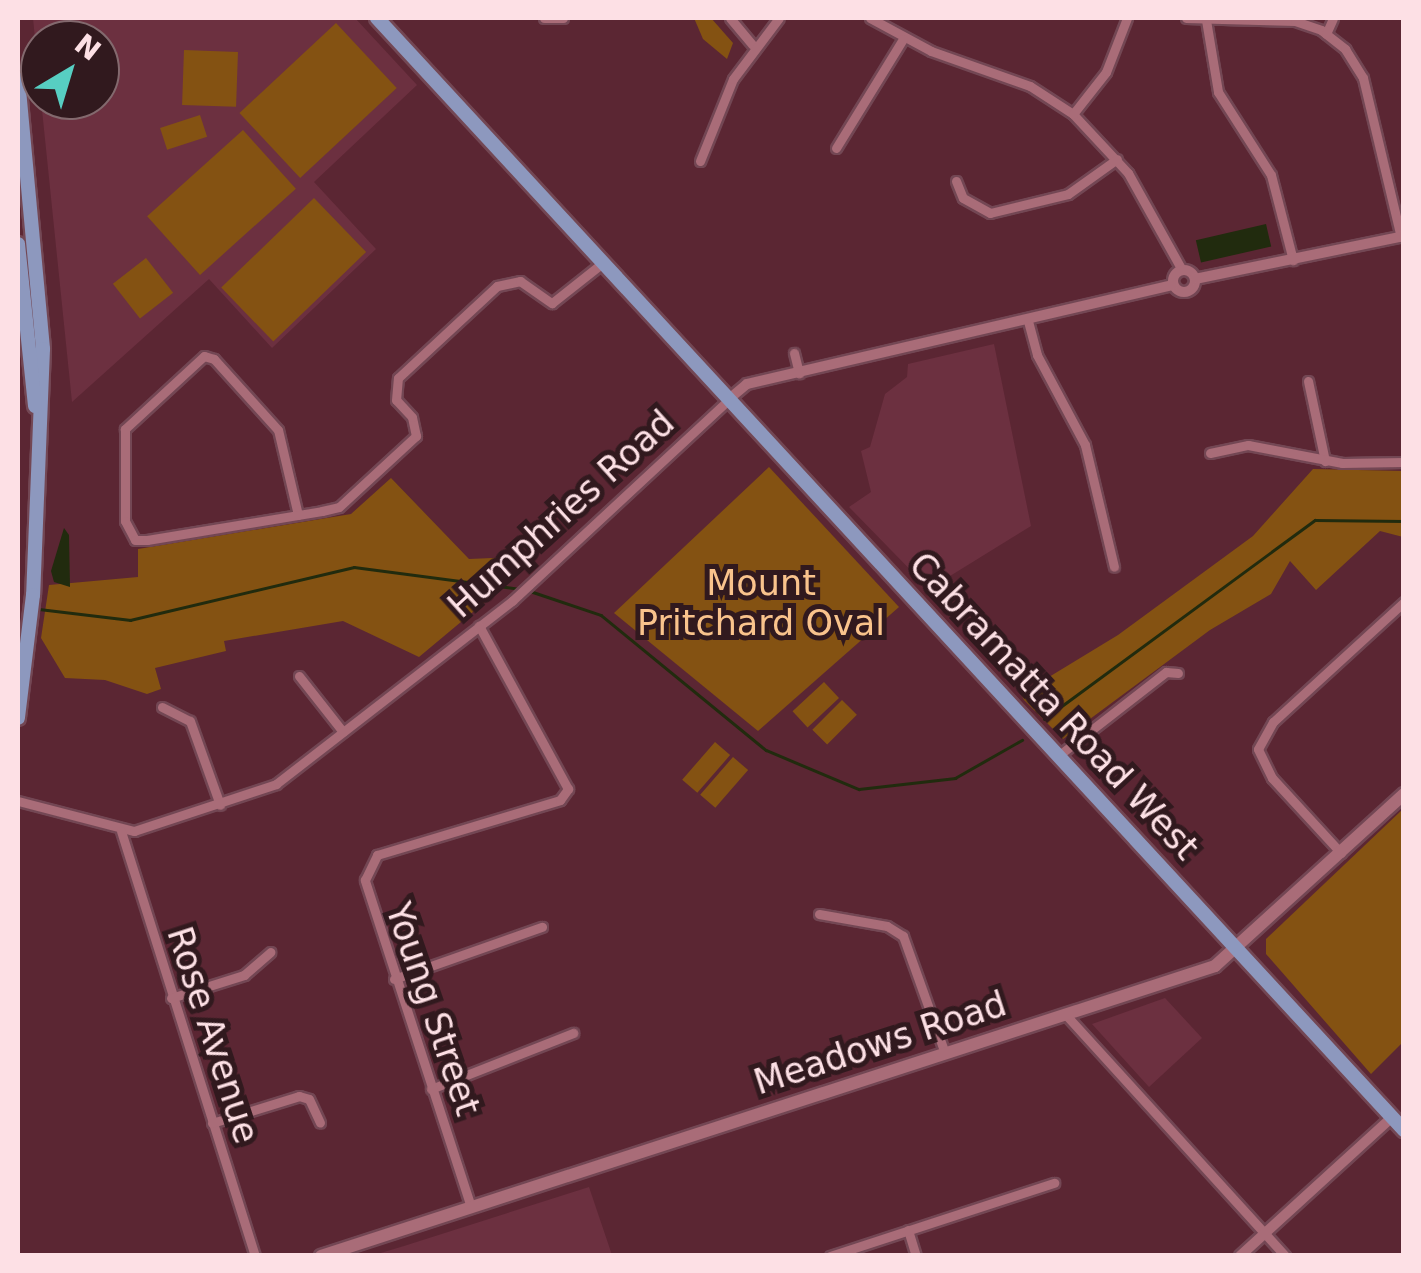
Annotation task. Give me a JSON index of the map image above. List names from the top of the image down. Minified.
{"streets":{"main road":["Cabramatta Road West","Meadows Road"],"street":["Humphries Road","Young Street","Rose Avenue"]},"crossings":[["Humphries Road","Cabramatta Road West"],["Humphries Road","Young Street"],["Humphries Road","Rose Avenue"],["Cabramatta Road West","Meadows Road"],["Young Street","Meadows Road"]],"parks":["Mount Pritchard Oval"],"north":"top right"}
